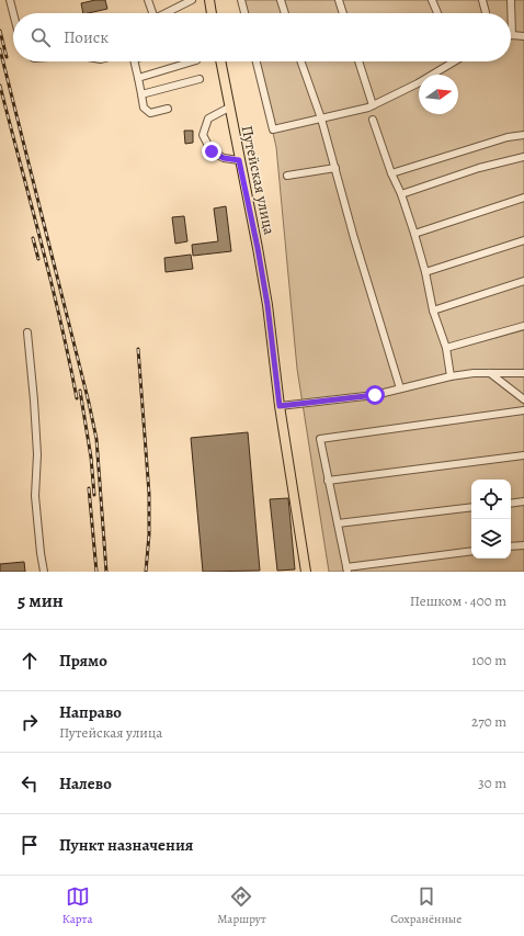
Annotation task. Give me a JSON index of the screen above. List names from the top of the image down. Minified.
{"streets":{"main road":["Путейская улица"]},"north":"right","page":{"search":"Поиск","heading":["5 мин","Пешком · 400 m"],"list":[["Прямо","100 m"],["Направо","Путейская улица","270 m"],["Налево","30 m"],"Пункт назначения"],"nav":["Карта","Маршрут","Сохранённые"]}}
